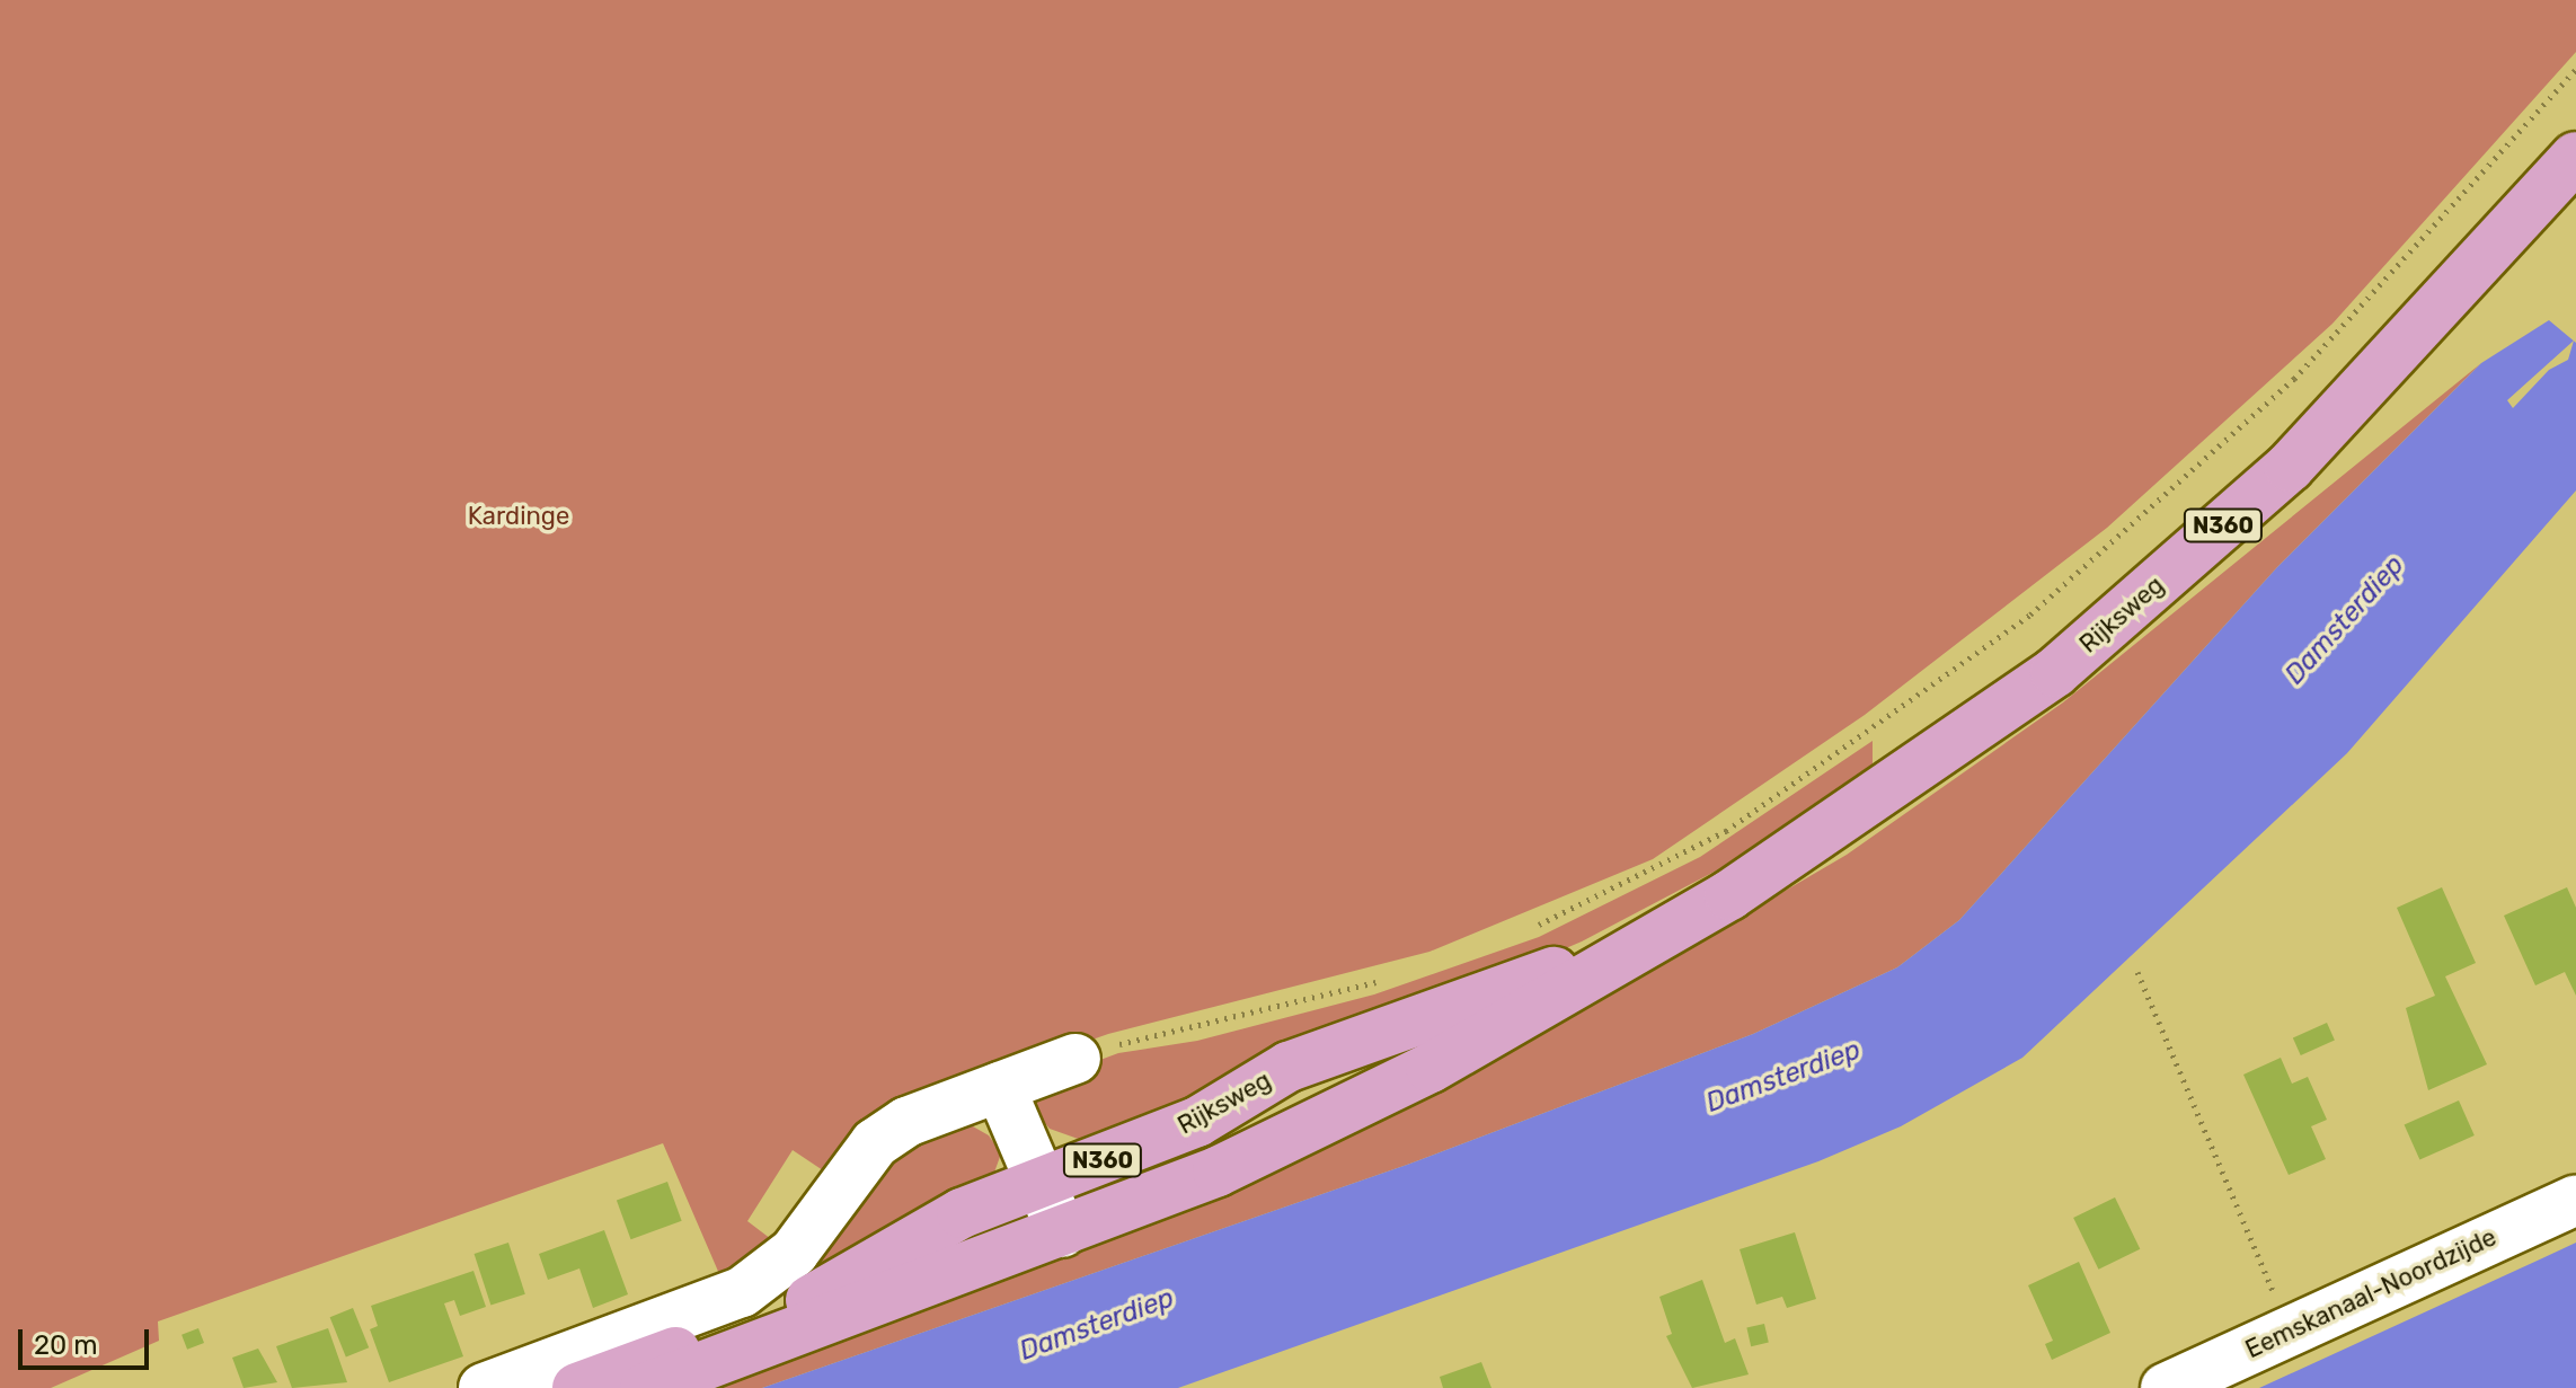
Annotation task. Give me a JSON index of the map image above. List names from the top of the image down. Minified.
{"streets":{"main road":["N360","Rijksweg"],"street":["Eemskanaal-Noordzijde"]},"water":["Damsterdiep"],"parks":["Kardinge"],"scale_bar":"20 m"}
